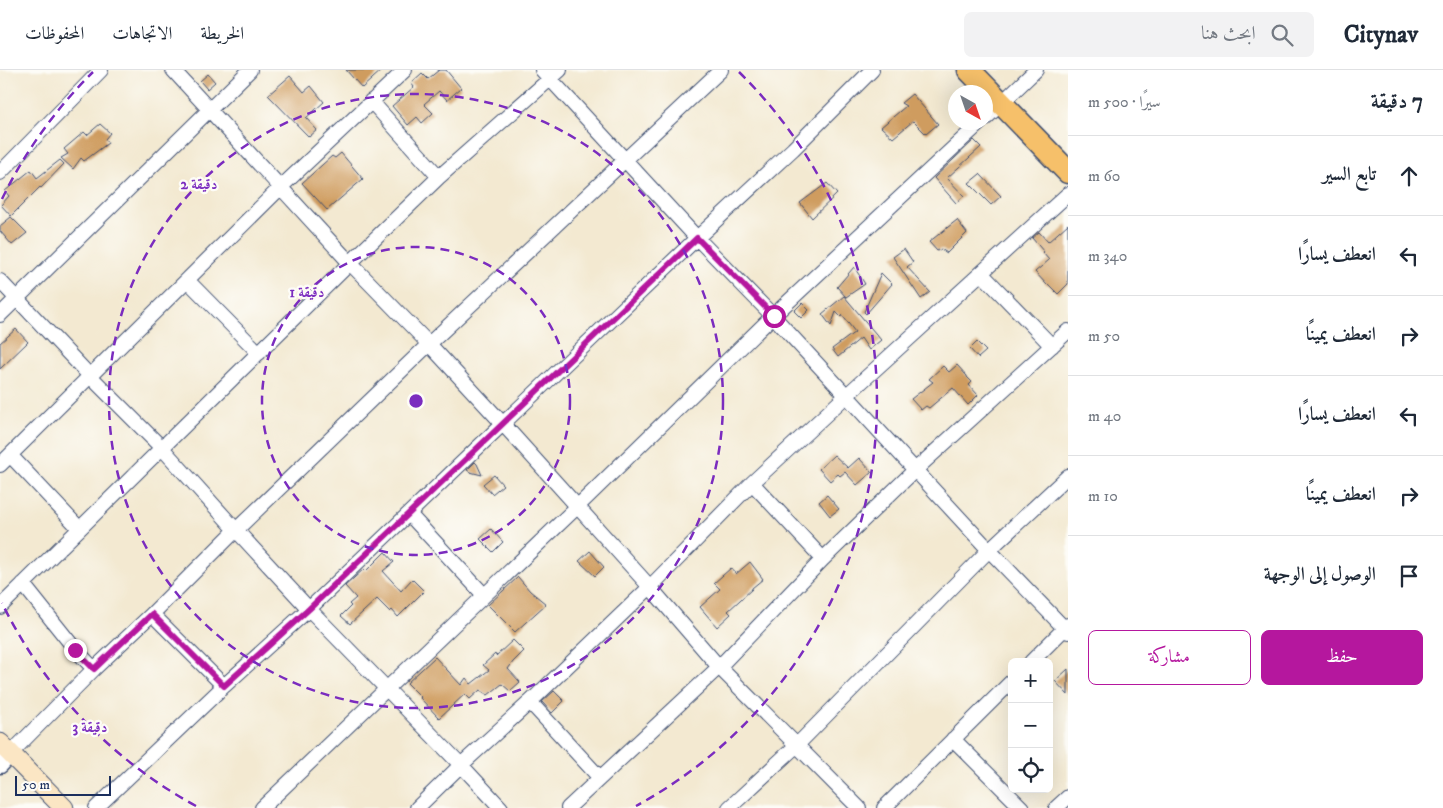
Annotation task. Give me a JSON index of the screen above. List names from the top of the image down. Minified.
{"scale_bar":"50 m","north":"bottom right","page":{"header":"Citynav","search":"ابحث هنا","nav":["الخريطة","الاتجاهات","المحفوظات"],"heading":["7 دقيقة","سيرًا · 500 m"],"list":[["تابع السير","60 m"],["انعطف يسارًا","340 m"],["انعطف يمينًا","50 m"],["انعطف يسارًا","40 m"],["انعطف يمينًا","10 m"],"الوصول إلى الوجهة"],"buttons":["حفظ","مشاركة"],"map_buttons":["+","−"],"scale":"50 m"},"rings":["2 دقيقة","1 دقيقة","3 دقيقة"]}
